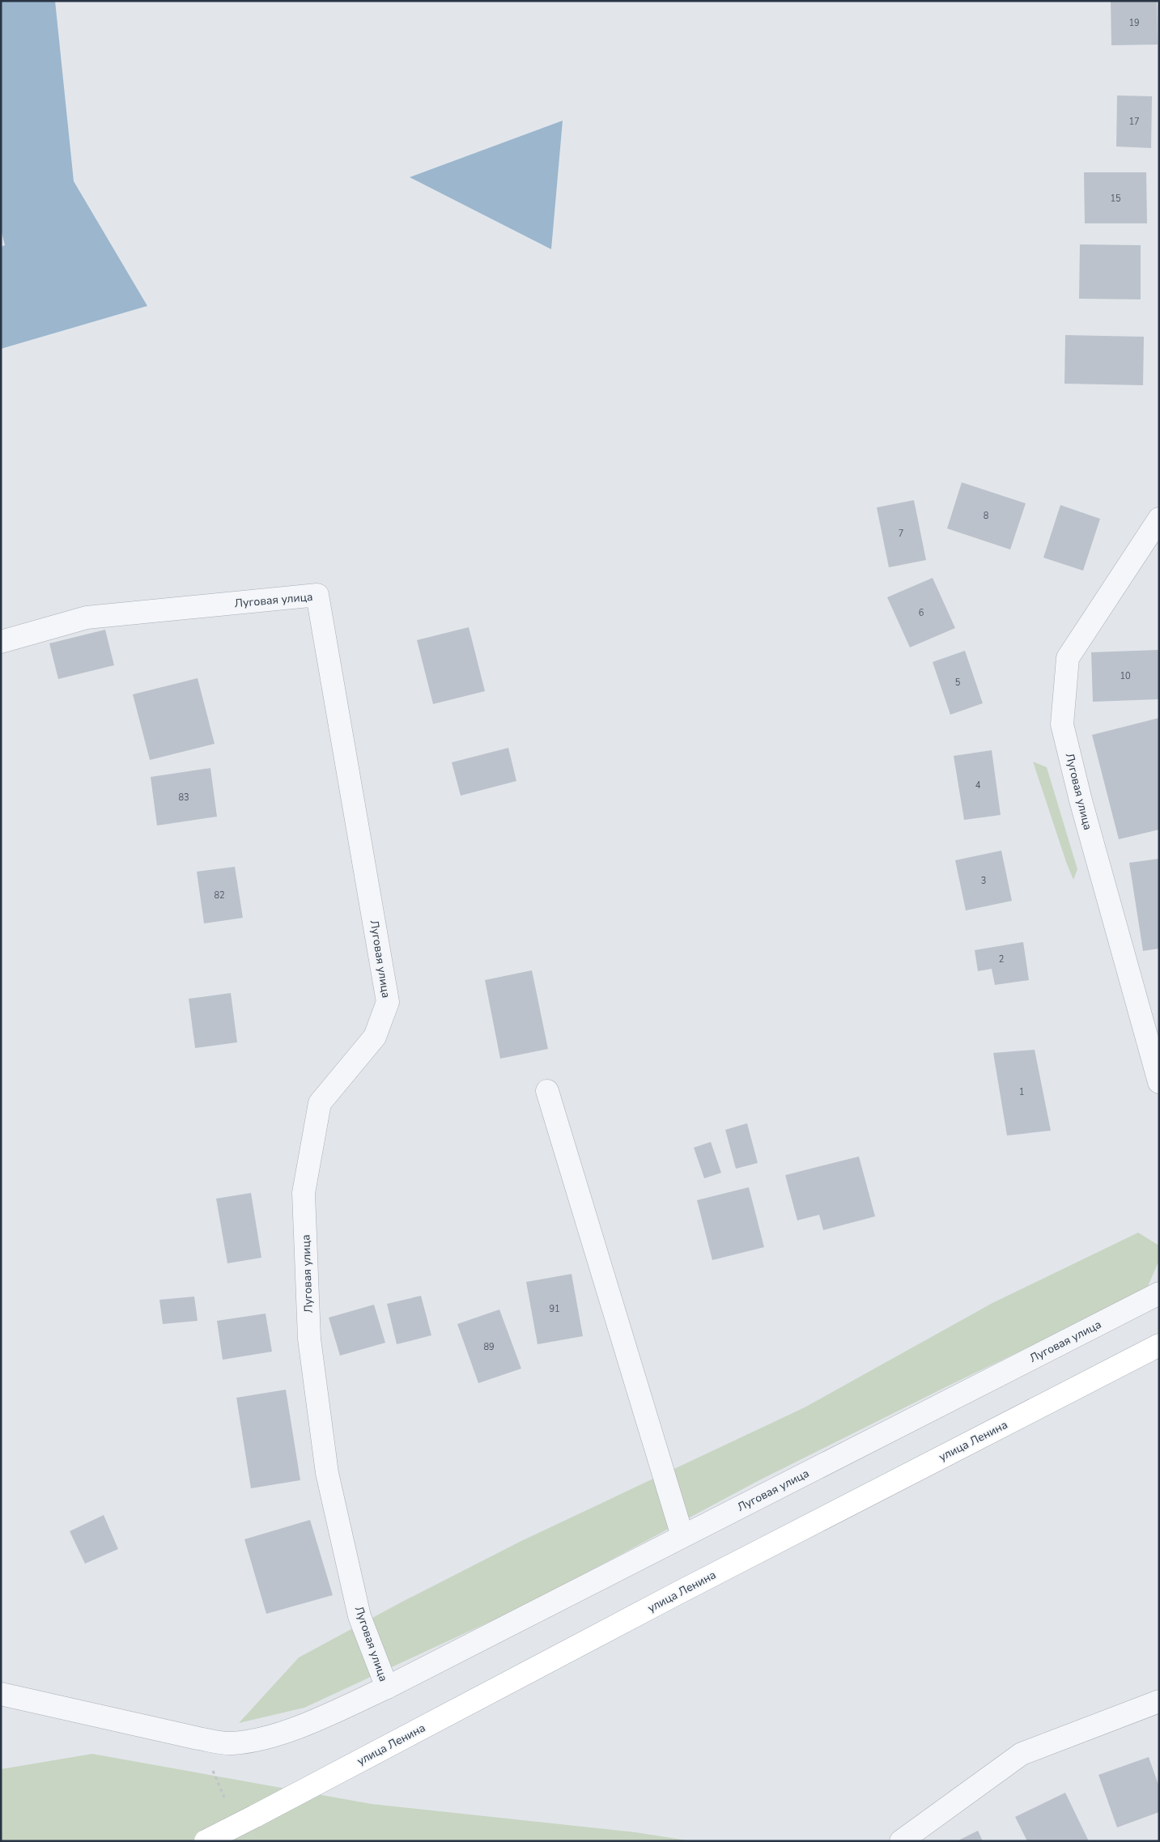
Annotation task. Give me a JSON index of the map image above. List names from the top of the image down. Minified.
{"streets":{"main road":["улица Ленина"],"street":["Луговая улица"]},"house_numbers":["19","17","15","8","7","6","10","5","4","83","3","82","2","1","91","89"]}
